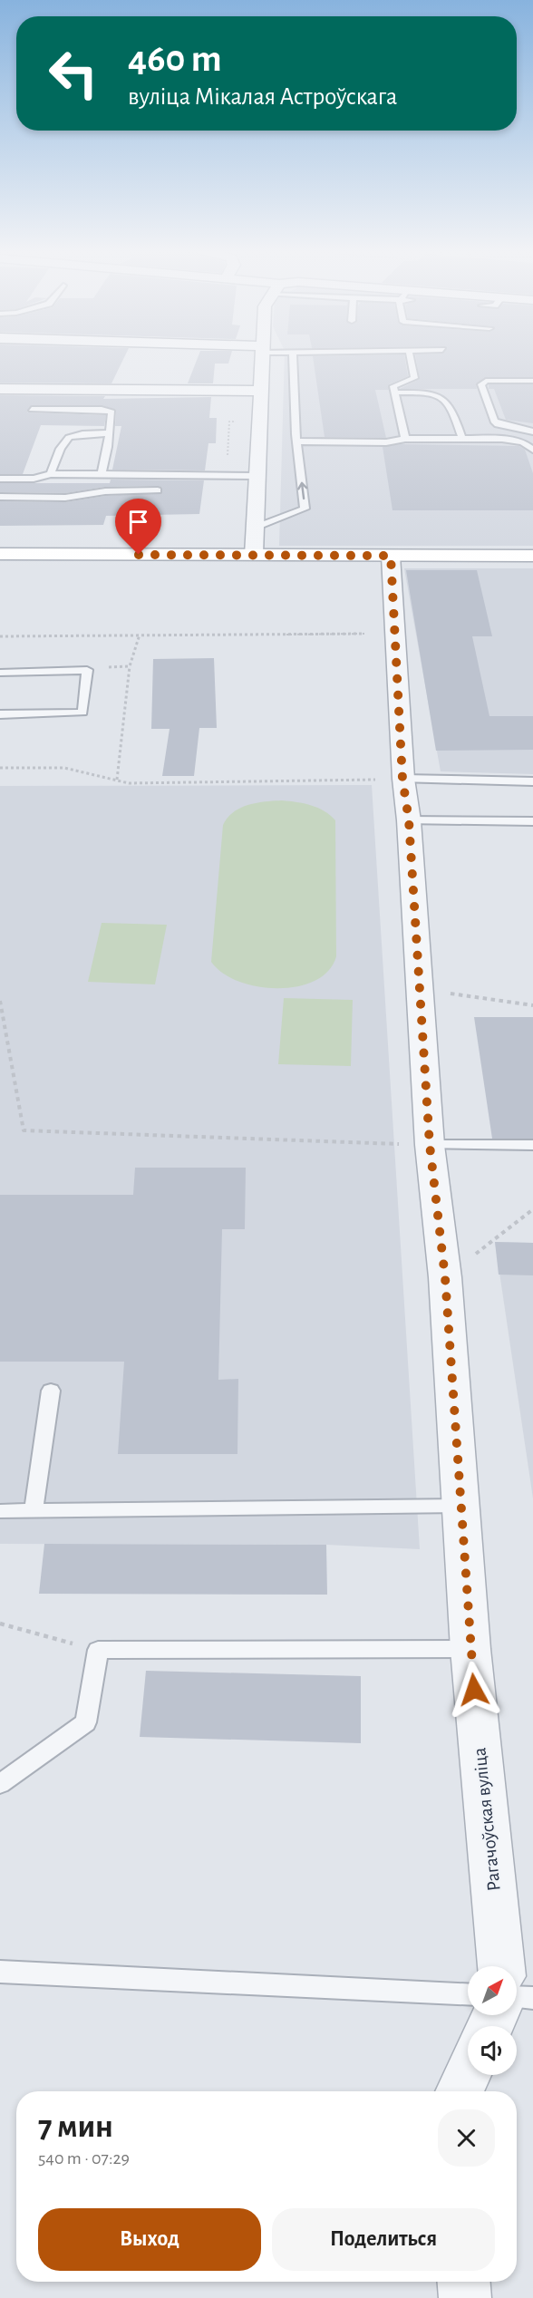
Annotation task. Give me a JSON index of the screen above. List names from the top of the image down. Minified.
{"streets":{"street":["Рагачоўская вуліца"]},"north":"top right","page":{"turn":["460 m","вуліца Мікалая Астроўскага"],"heading":["7 мин","540 m · 07:29"],"buttons":["Выход","Поделиться"]}}
